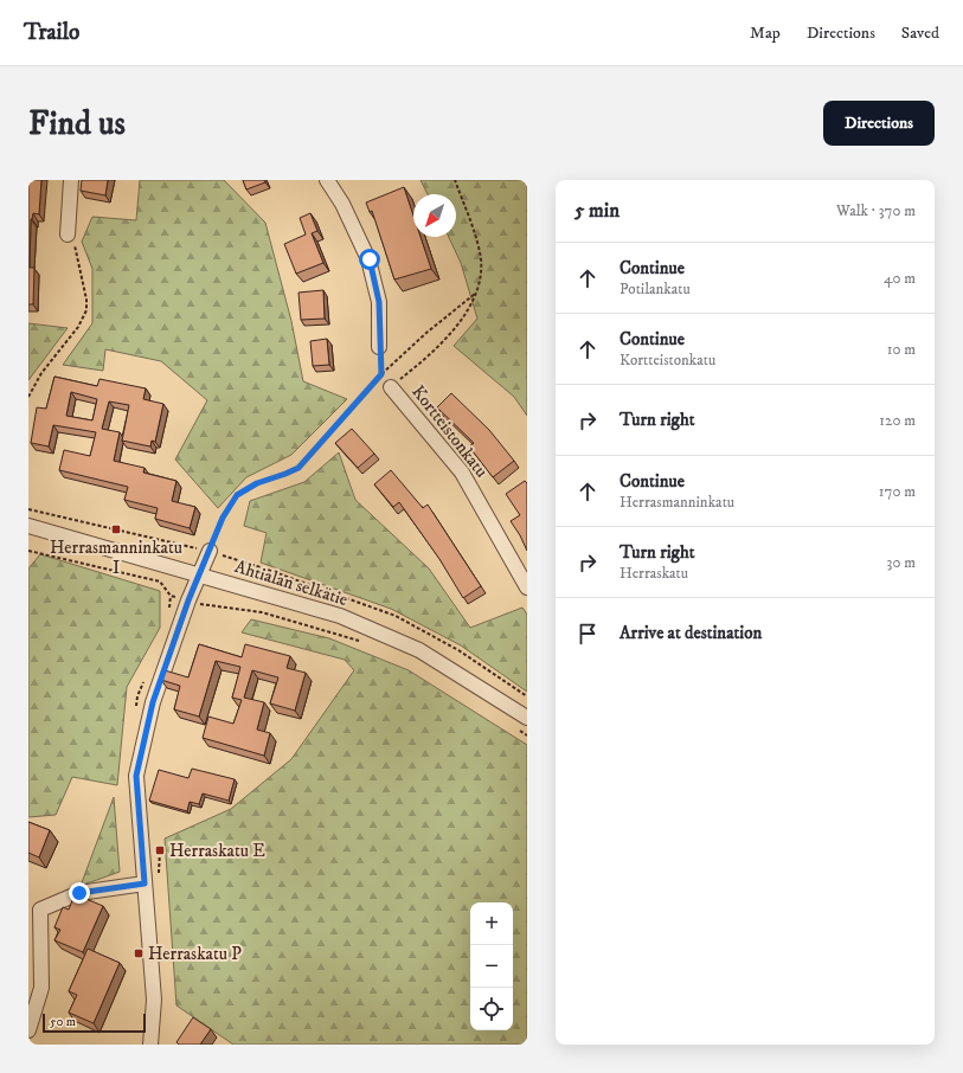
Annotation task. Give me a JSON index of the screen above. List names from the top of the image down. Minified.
{"streets":{"street":["Kortteistonkatu","Ahtialan selkätie"]},"places":{"transit":["Herrasmanninkatu I","Herraskatu E","Herraskatu P"]},"scale_bar":"50 m","north":"bottom left","page":{"header":"Trailo","nav":["Map","Directions","Saved"],"buttons":"Directions","title":"Find us","heading":["5 min","Walk · 370 m"],"list":[["Continue","Potilankatu","40 m"],["Continue","Kortteistonkatu","10 m"],["Turn right","120 m"],["Continue","Herrasmanninkatu","170 m"],["Turn right","Herraskatu","30 m"],"Arrive at destination"],"map_buttons":["+","−"],"scale":"50 m"}}
